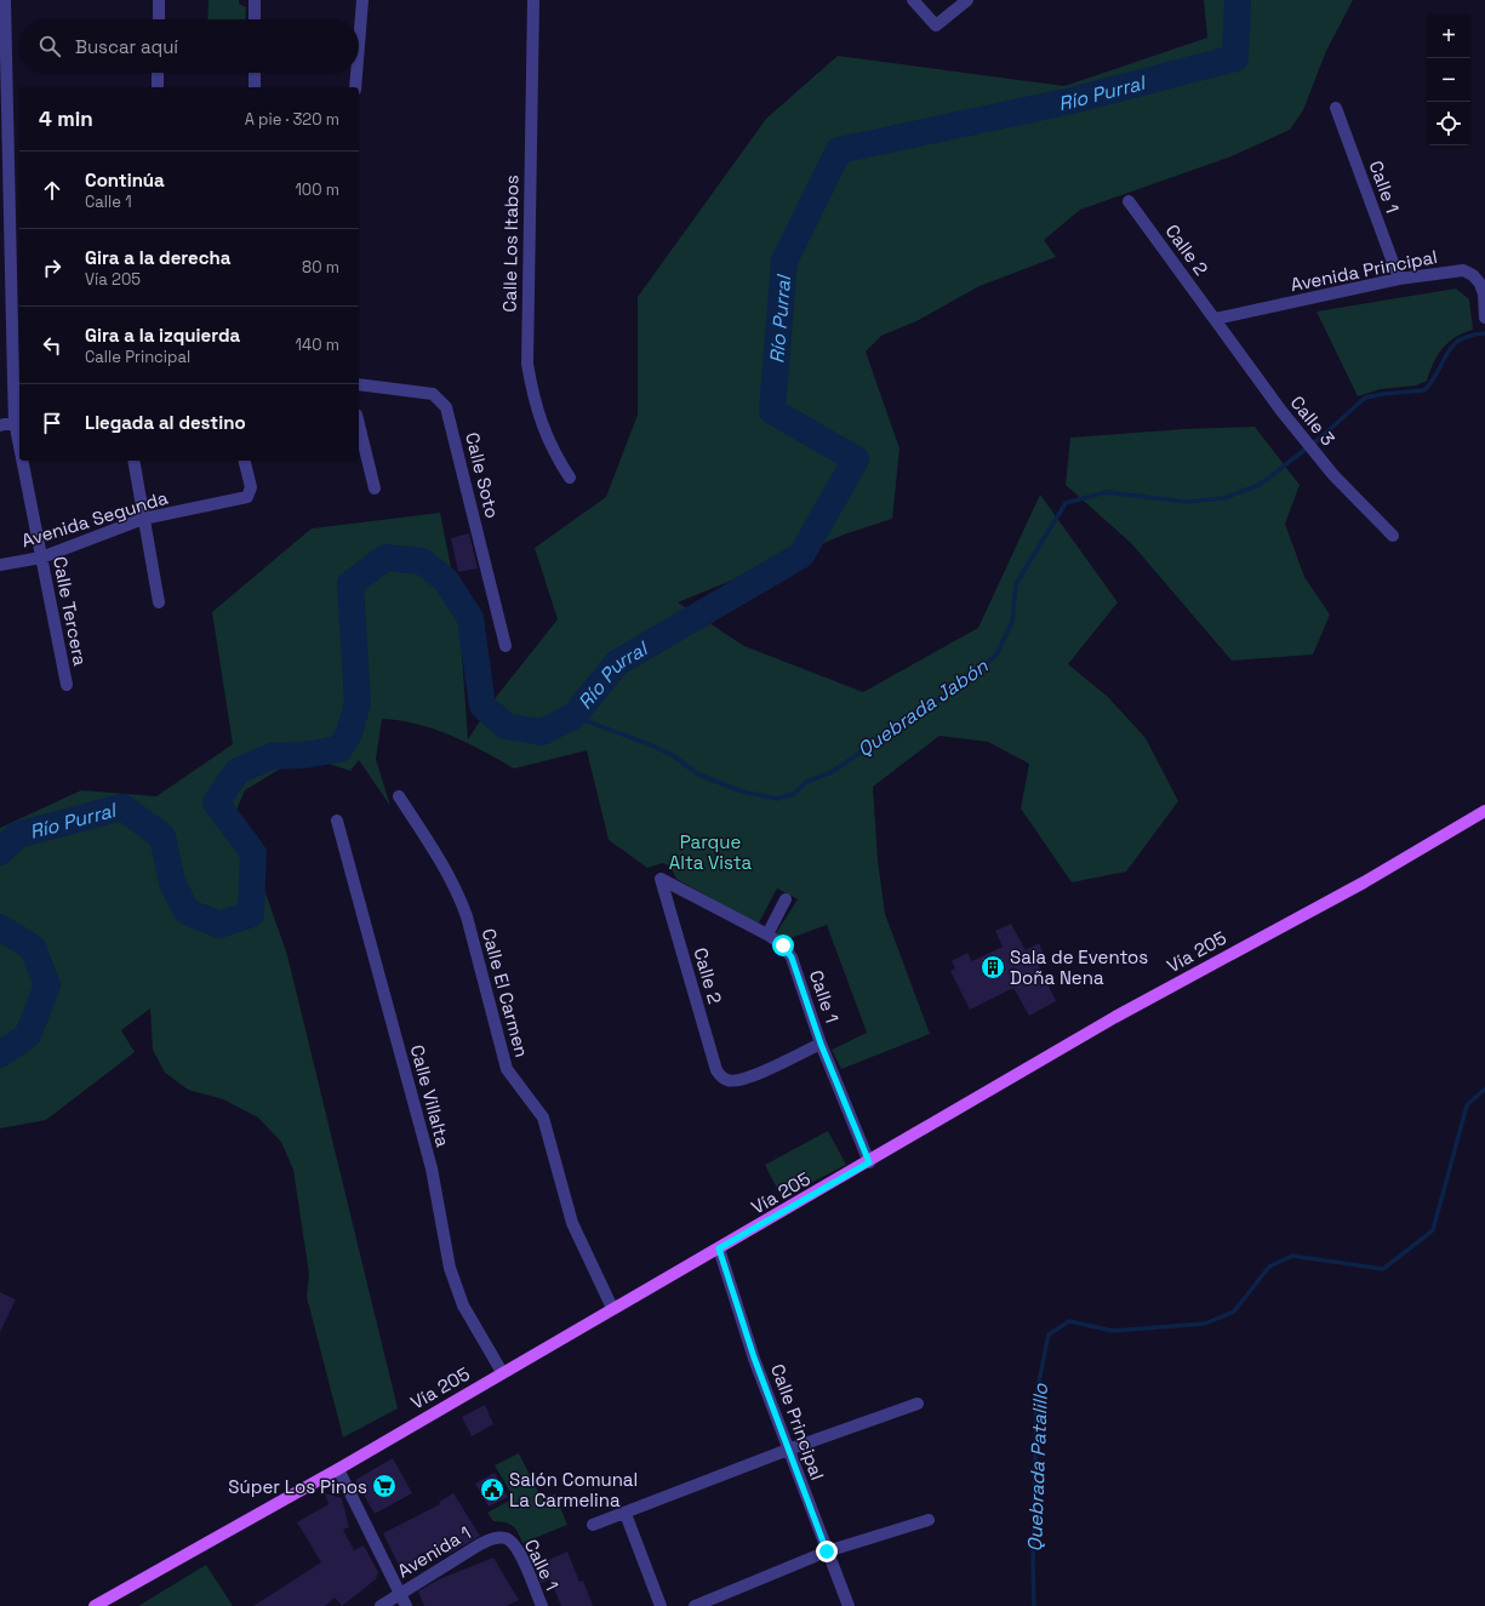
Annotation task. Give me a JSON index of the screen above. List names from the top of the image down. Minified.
{"streets":{"main road":["Vía 205"],"street":["Calle 1","Calle Los Itabos","Calle 2","Avenida Principal","Calle 3","Calle Soto","Avenida Segunda","Calle Tercera","Calle El Carmen","Calle Villalta","Calle Principal","Avenida 1"]},"crossings":[["Calle 1","Calle 2"],["Calle 1","Avenida Principal"],["Calle 1","Vía 205"],["Calle 1","Avenida 1"],["Calle 2","Avenida Principal"],["Calle 2","Calle 3"],["Avenida Principal","Calle 3"],["Avenida Segunda","Calle Tercera"],["Vía 205","Calle El Carmen"],["Vía 205","Calle Villalta"],["Vía 205","Calle Principal"]],"water":["Río Purral","Quebrada Jabón","Quebrada Patalillo"],"parks":["Parque Alta Vista"],"places":{"building":["Sala de Eventos Doña Nena"],"supermarket":["Súper Los Pinos"],"public building":["Salón Comunal La Carmelina"]},"page":{"map_buttons":["+","−"],"search":"Buscar aquí","heading":["4 min","A pie · 320 m"],"list":[["Continúa","Calle 1","100 m"],["Gira a la derecha","Vía 205","80 m"],["Gira a la izquierda","Calle Principal","140 m"],"Llegada al destino"]}}
